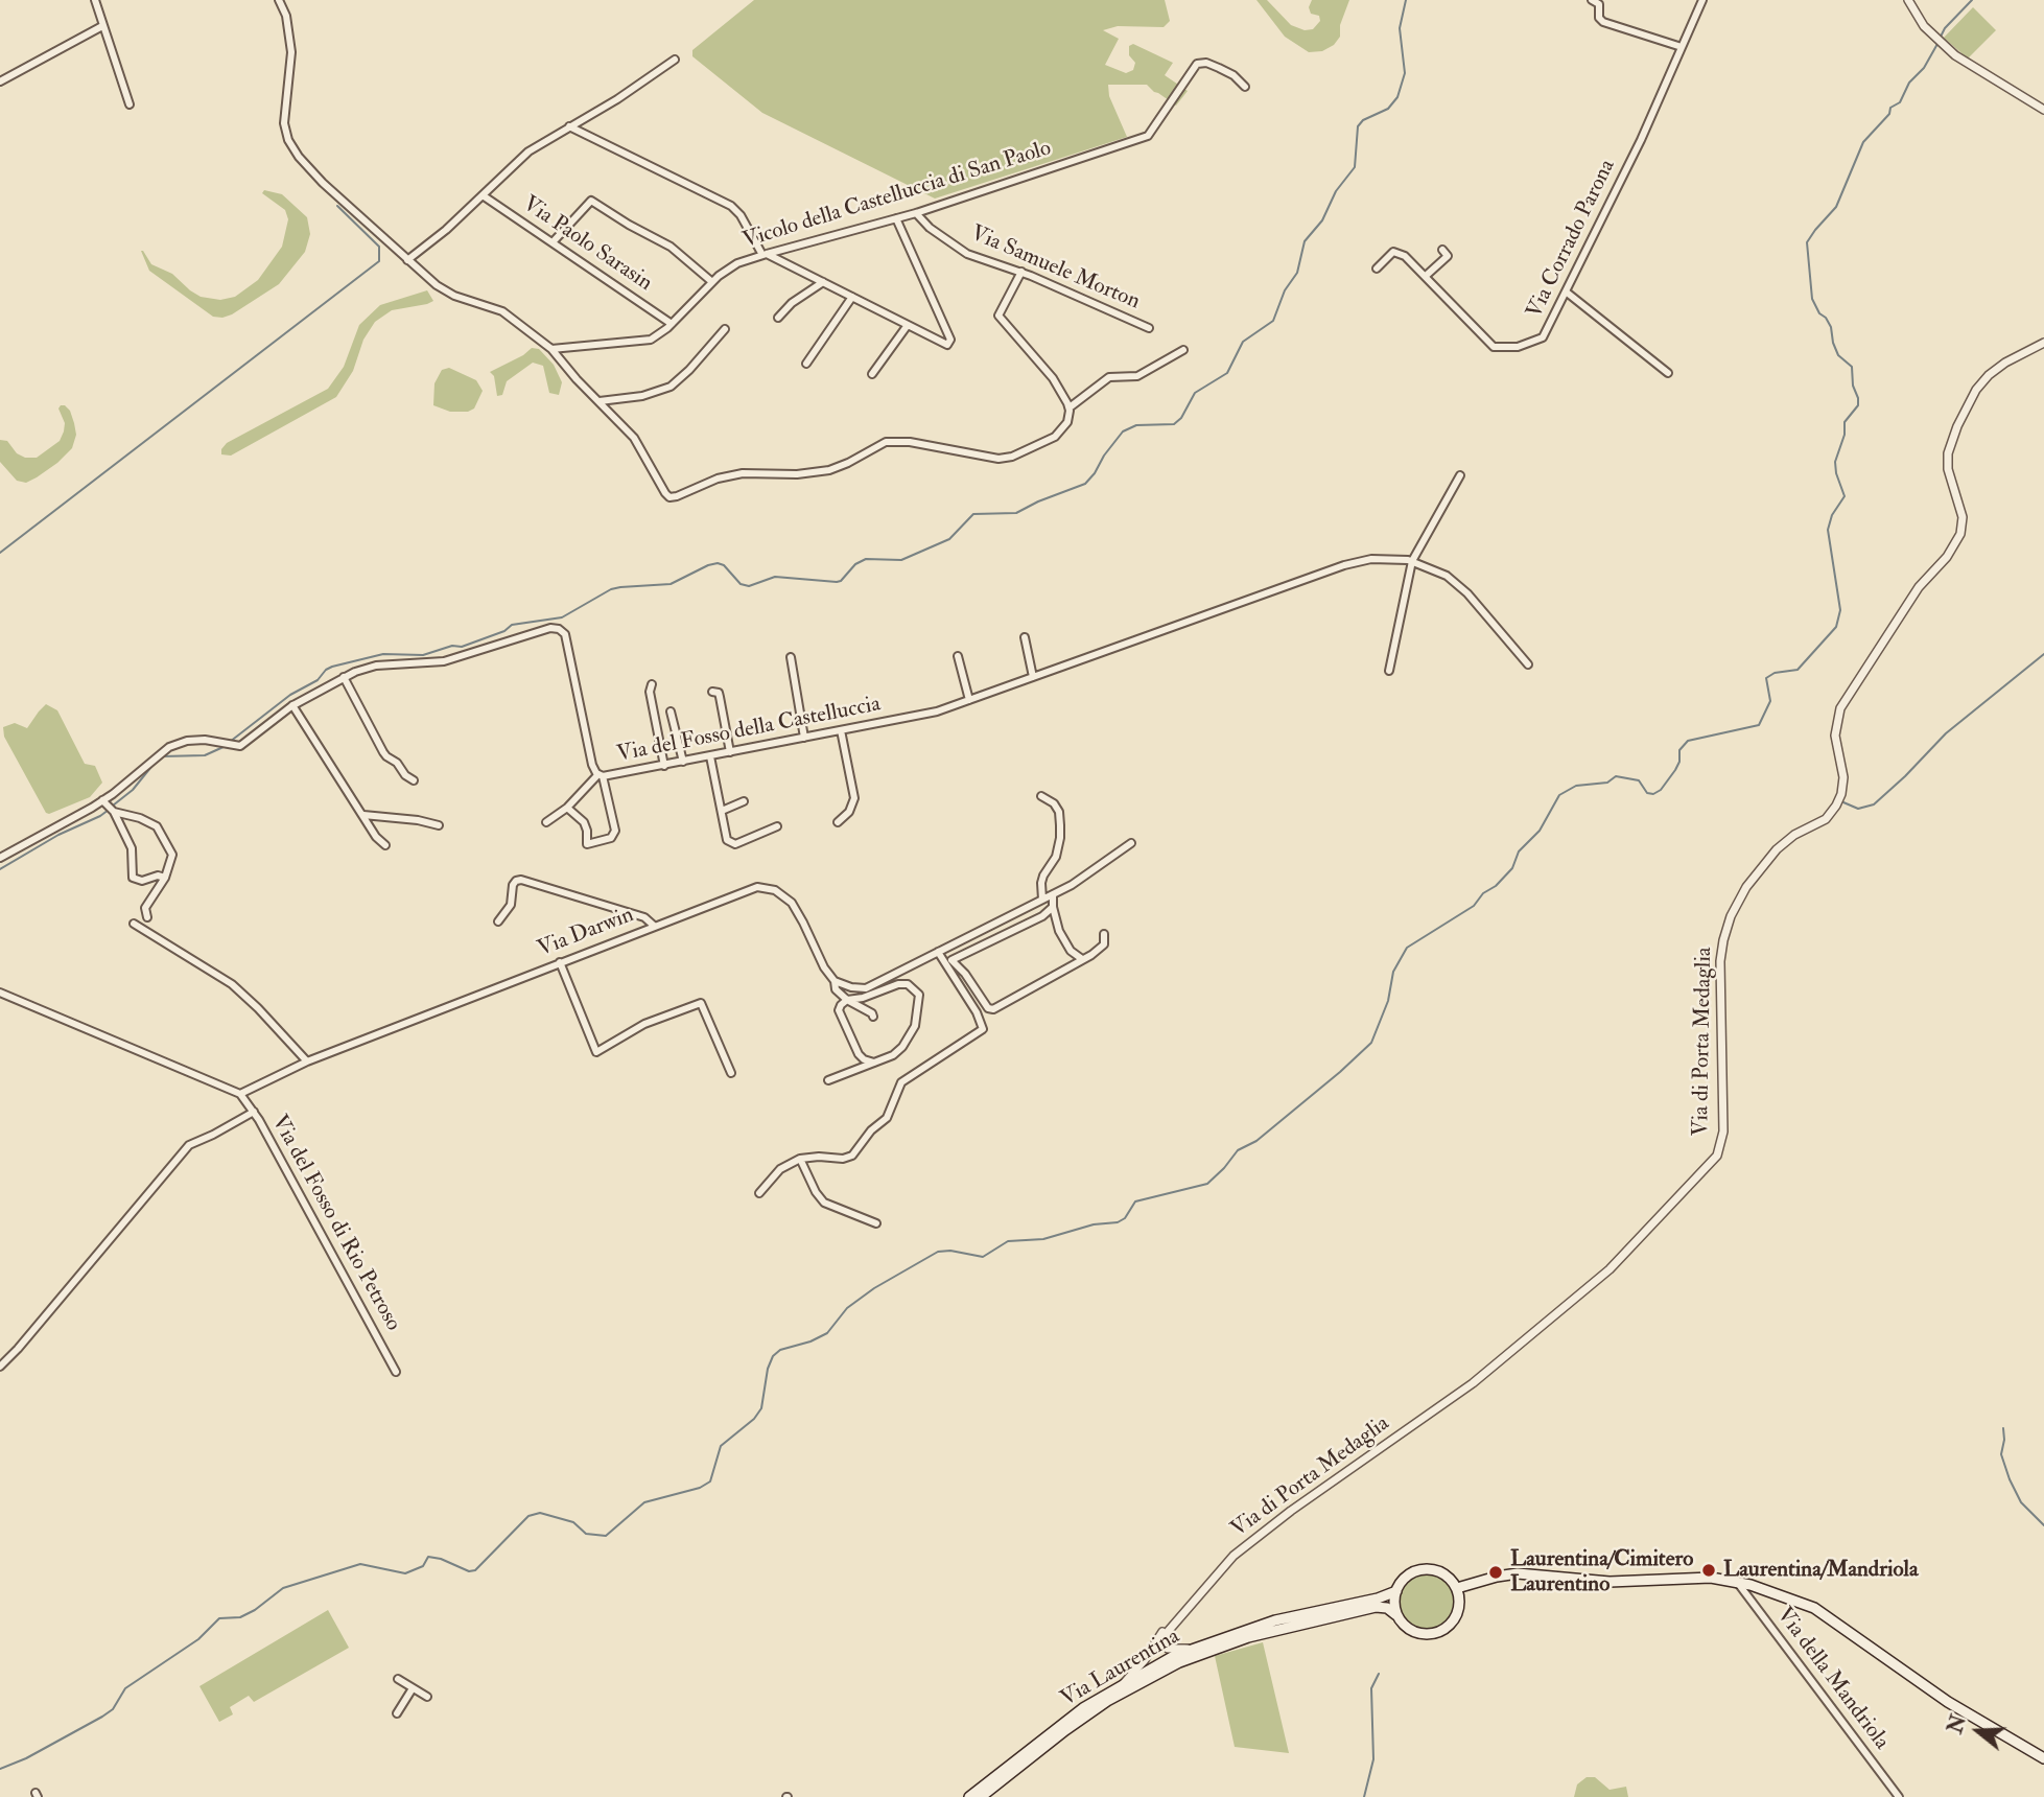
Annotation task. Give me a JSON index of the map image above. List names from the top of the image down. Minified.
{"streets":{"main road":["Via Laurentina"],"street":["Vicolo della Castelluccia di San Paolo","Via Corrado Parona","Via Paolo Sarasin","Via Samuele Morton","Via del Fosso della Castelluccia","Via Darwin","Via di Porta Medaglia","Via del Fosso di Rio Petroso","Via della Mandriola"]},"crossings":[["Vicolo della Castelluccia di San Paolo","Via Paolo Sarasin"],["Vicolo della Castelluccia di San Paolo","Via Samuele Morton"],["Via Darwin","Via del Fosso di Rio Petroso"],["Via di Porta Medaglia","Via Laurentina"]],"places":["Laurentina/Mandriola","Laurentina/Cimitero Laurentino"],"north":"left"}
